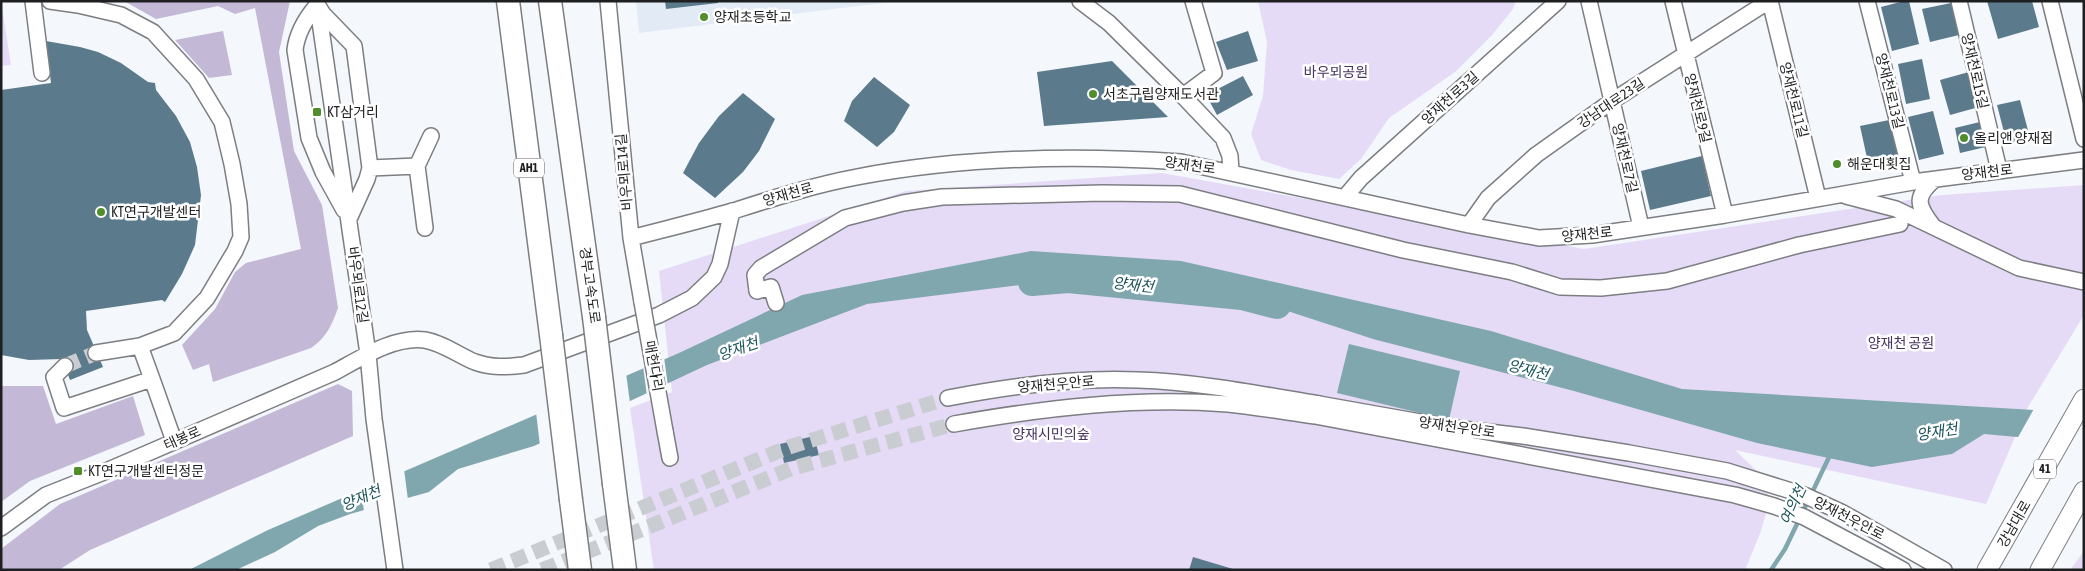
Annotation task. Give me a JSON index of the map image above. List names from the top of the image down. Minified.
{"streets":{"highway":["AH1","경부고속도로"],"main road":["41","강남대로"],"street":["양재천로15길","양재천로13길","양재천로3길","양재천로11길","강남대로23길","양재천로9길","양재천로7길","양재천로","비우뫼로14길","바우뫼로12길","매헌다리","양재천우안로","태봉로"]},"crossings":[["양재천로15길","양재천로"],["양재천로13길","양재천로"],["양재천로3길","양재천로"],["양재천로11길","강남대로23길"],["양재천로11길","양재천로"],["강남대로23길","양재천로9길"],["강남대로23길","양재천로7길"],["강남대로23길","양재천로"],["양재천로9길","양재천로"],["양재천로7길","양재천로"],["비우뫼로14길","매헌다리"],["바우뫼로12길","태봉로"]],"water":["양재천","여의천"],"parks":["바우뫼공원","양재천 공원","양재시민의숲"],"places":{"other":["양재초등학교","서초구립양재도서관","올리앤 양재점","해운대횟집","KT연구개발센터"],"transit":["KT삼거리","KT연구개발센터정문"]}}
